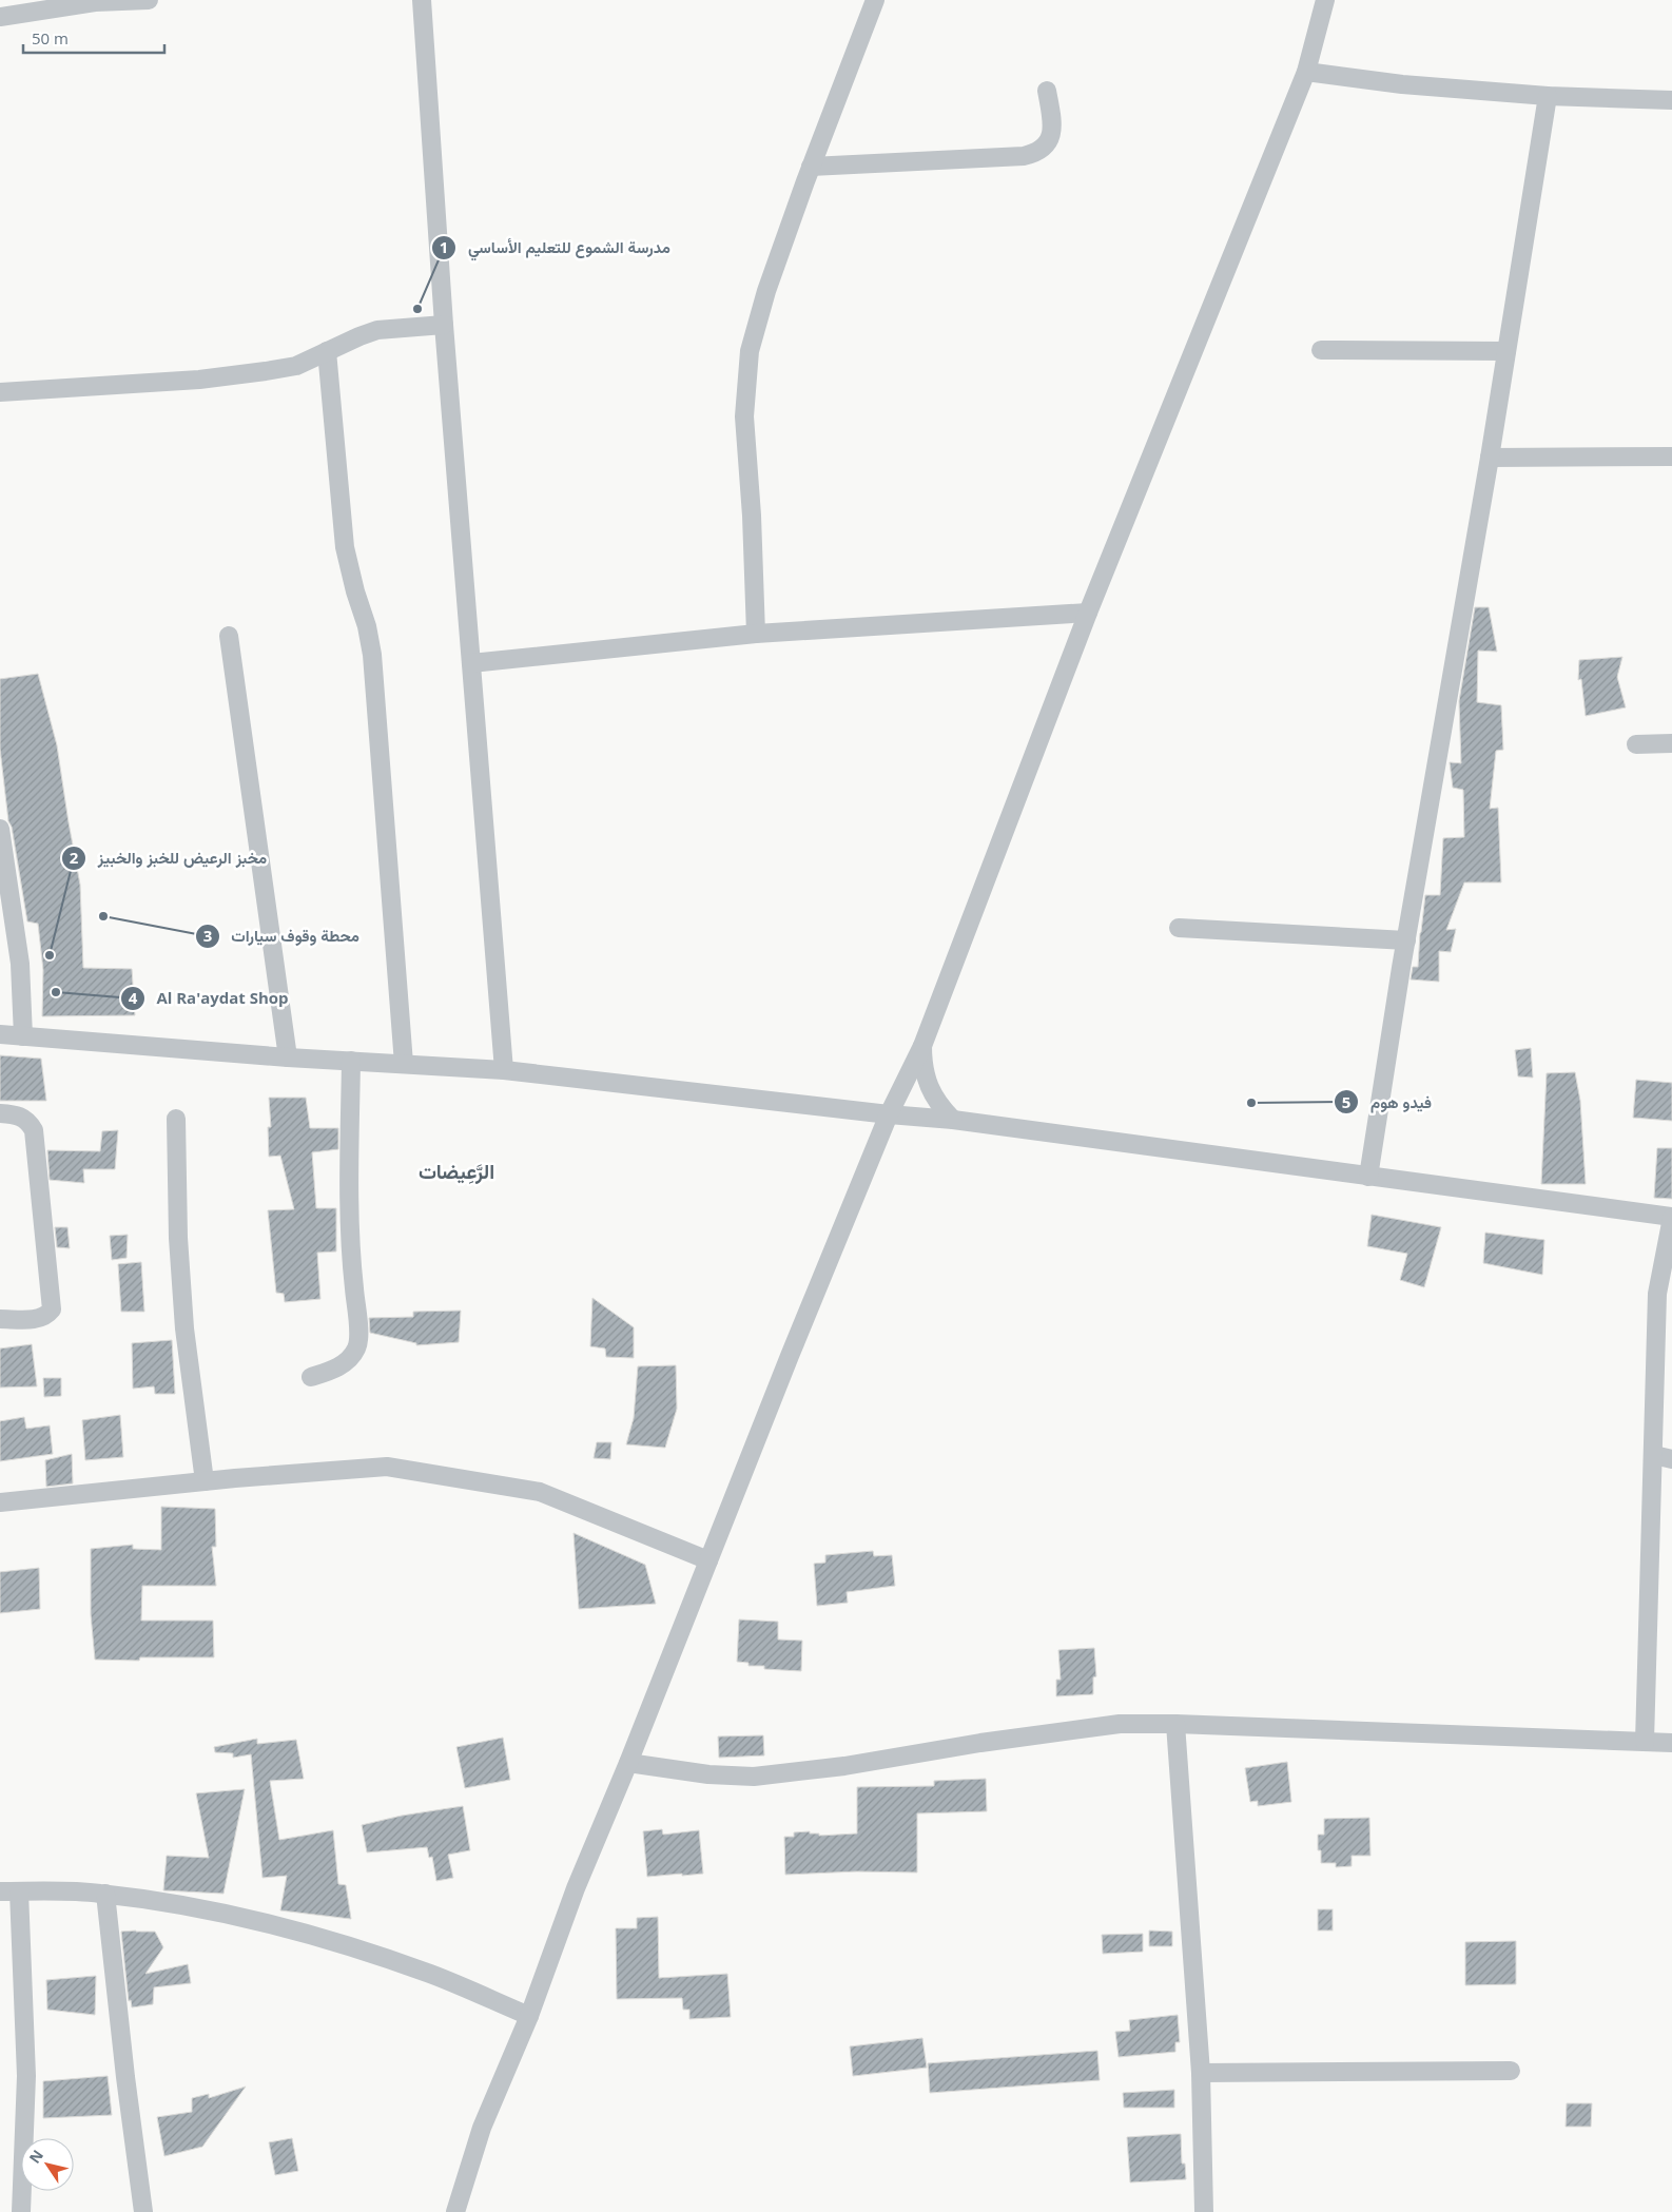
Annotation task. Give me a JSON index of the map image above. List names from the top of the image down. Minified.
{"districts":["الرَّعِيضات"],"places":["مدرسة الشموع للتعليم الأساسي","محطة وقوف سيارات","مخبز الرعيض للخبز والخبيز","Al Ra'aydat Shop","فيدو هوم"],"scale_bar":"50 m","north":"top left"}
